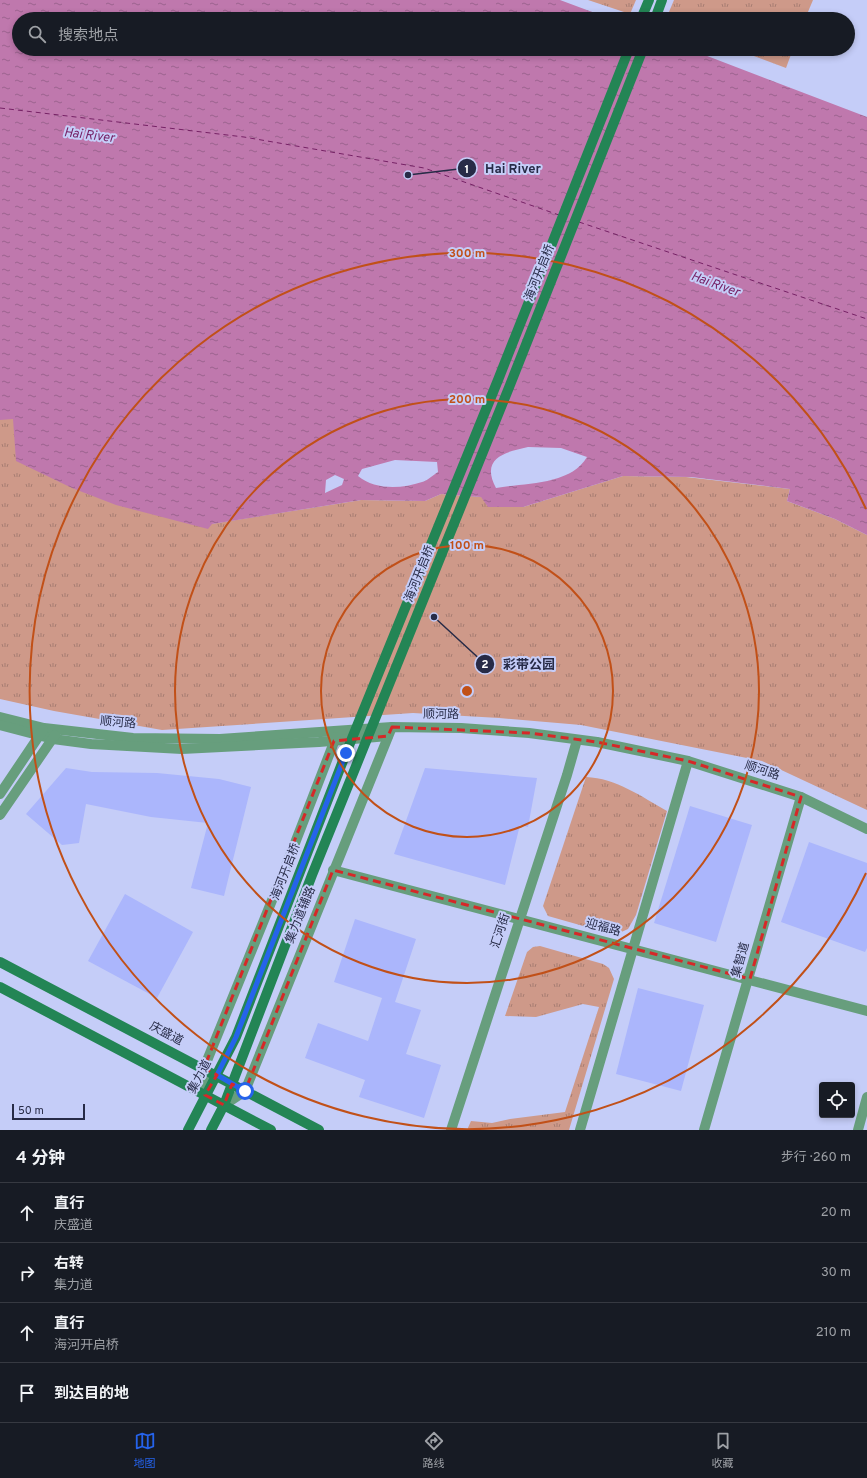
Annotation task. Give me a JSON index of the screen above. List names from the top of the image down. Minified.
{"streets":{"main road":["海河开启桥","庆盛道","集力道"],"street":["顺河路","集力道辅路","迎福路","汇河街","集智道"]},"crossings":[["海河开启桥","庆盛道"],["海河开启桥","集力道"],["顺河路","集力道辅路"],["顺河路","汇河街"],["顺河路","集智道"],["集力道辅路","迎福路"],["集力道辅路","庆盛道"],["迎福路","汇河街"],["迎福路","集智道"],["庆盛道","集力道"]],"water":["Hai River"],"places":["Hai River","彩带公园"],"scale_bar":"50 m","page":{"search":"搜索地点","scale":"50 m","heading":["4 分钟","步行 · 260 m"],"list":[["直行","庆盛道","20 m"],["右转","集力道","30 m"],["直行","海河开启桥","210 m"],"到达目的地"],"nav":["地图","路线","收藏"]},"rings":["300 m","200 m","100 m"]}
